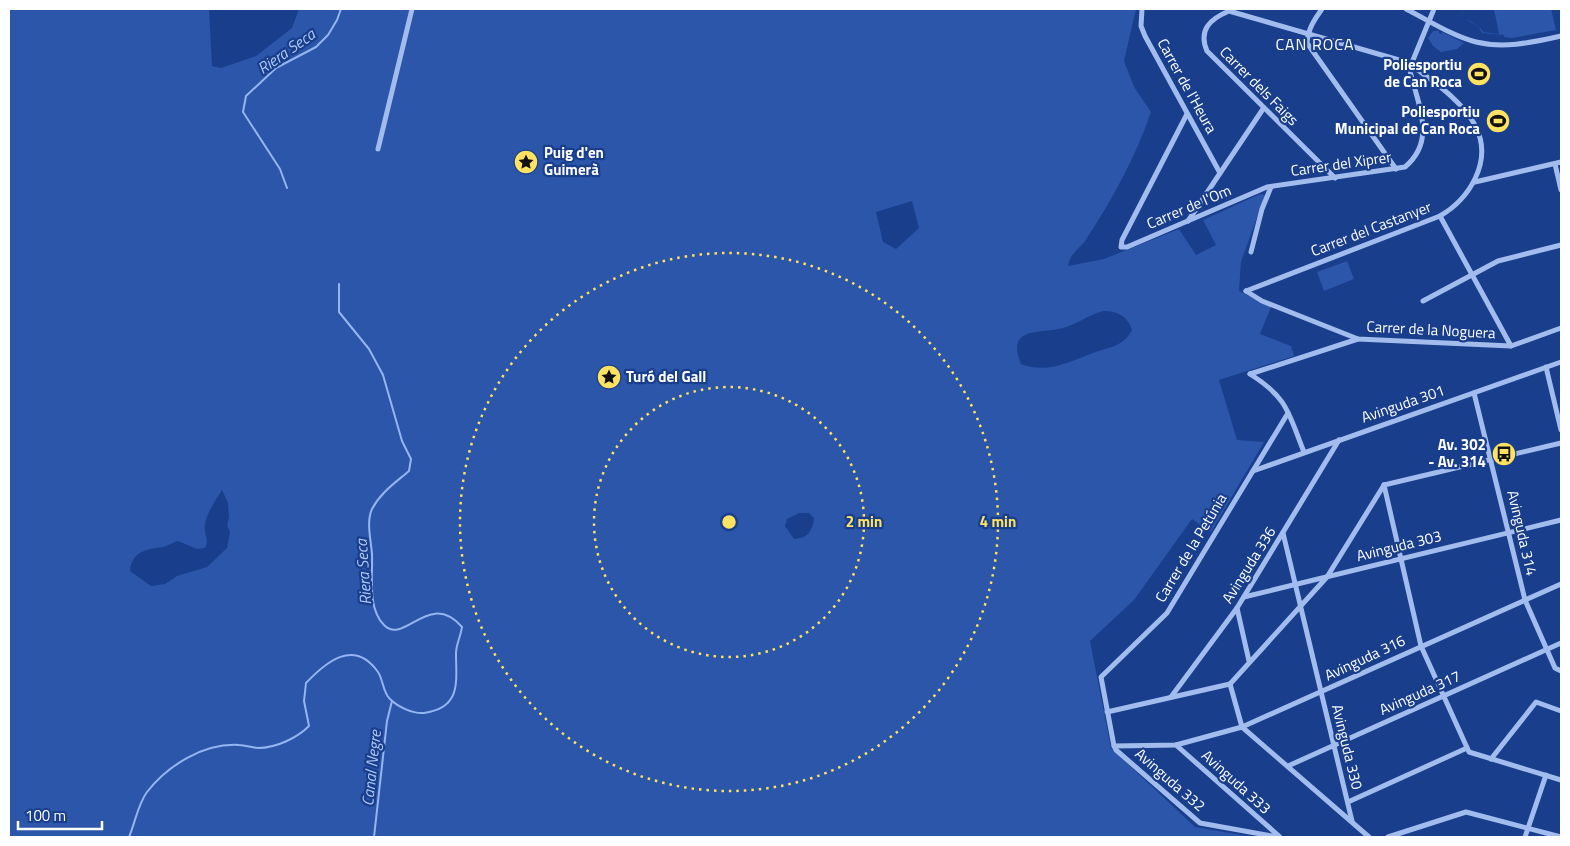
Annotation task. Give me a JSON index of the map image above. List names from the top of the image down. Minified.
{"streets":{"street":["Carrer de l'Heura","Carrer dels Faigs","Carrer del Xiprer","Carrer de l'Om","Carrer del Castanyer","Carrer de la Noguera","Avinguda 301","Avinguda 314","Avinguda 303","Carrer de la Petúnia","Avinguda 336","Avinguda 316","Avinguda 317","Avinguda 330","Avinguda 332","Avinguda 333"]},"crossings":[["Carrer de l'Heura","Carrer de l'Om"],["Carrer dels Faigs","Carrer del Xiprer"],["Carrer del Xiprer","Carrer de l'Om"],["Carrer del Xiprer","Carrer del Castanyer"],["Carrer del Castanyer","Carrer de la Noguera"],["Avinguda 301","Avinguda 314"],["Avinguda 301","Carrer de la Petúnia"],["Avinguda 301","Avinguda 336"],["Avinguda 314","Avinguda 303"],["Avinguda 314","Avinguda 316"],["Avinguda 314","Avinguda 317"],["Avinguda 303","Avinguda 336"],["Avinguda 303","Avinguda 330"],["Carrer de la Petúnia","Avinguda 332"],["Avinguda 336","Avinguda 330"],["Avinguda 316","Avinguda 330"],["Avinguda 316","Avinguda 332"],["Avinguda 316","Avinguda 333"],["Avinguda 317","Avinguda 330"],["Avinguda 332","Avinguda 333"]],"districts":["CAN ROCA"],"water":["Riera Seca","Canal Negre"],"places":{"sports":["Poliesportiu de Can Roca","Poliesportiu Municipal de Can Roca"],"place":["Puig d'en Guimerà","Turó del Gall"],"bus stop":["Av. 302 - Av. 314"]},"scale_bar":"100 m","rings":["2 min","4 min"]}
